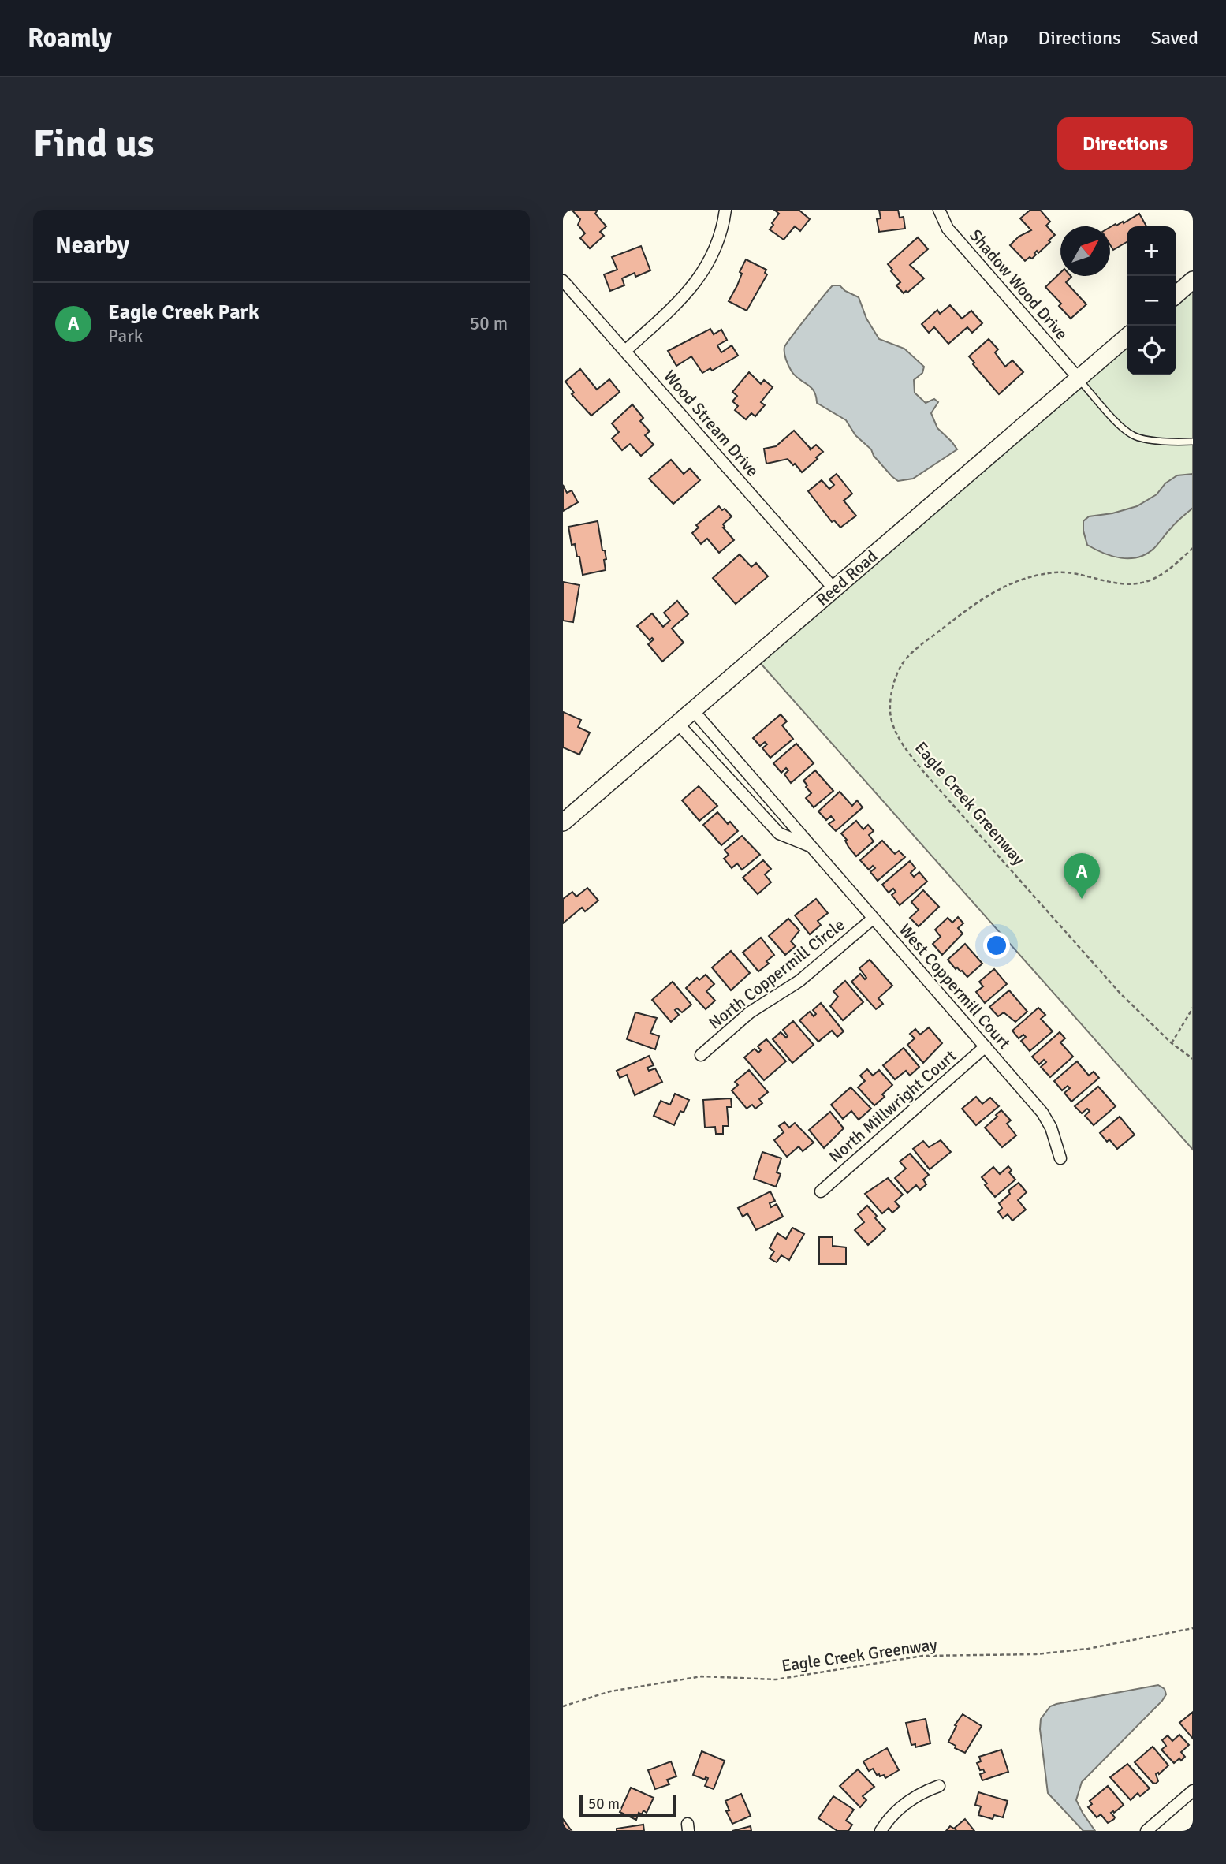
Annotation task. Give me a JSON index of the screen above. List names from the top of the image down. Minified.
{"streets":{"main road":["Reed Road"],"street":["Shadow Wood Drive","Wood Stream Drive","North Coppermill Circle","West Coppermill Court","North Millwright Court"],"path":["Eagle Creek Greenway"]},"crossings":[["Shadow Wood Drive","Reed Road"],["Wood Stream Drive","Reed Road"],["Reed Road","West Coppermill Court"],["North Coppermill Circle","West Coppermill Court"],["West Coppermill Court","North Millwright Court"]],"scale_bar":"50 m","north":"top right","page":{"header":"Roamly","nav":["Map","Directions","Saved"],"buttons":"Directions","title":"Find us","heading":"Nearby","map_buttons":["+","−"],"list":[{"mark":"A","name":"Eagle Creek Park","note":"Park","value":"50 m"}],"pins":"A","scale":"50 m"}}
